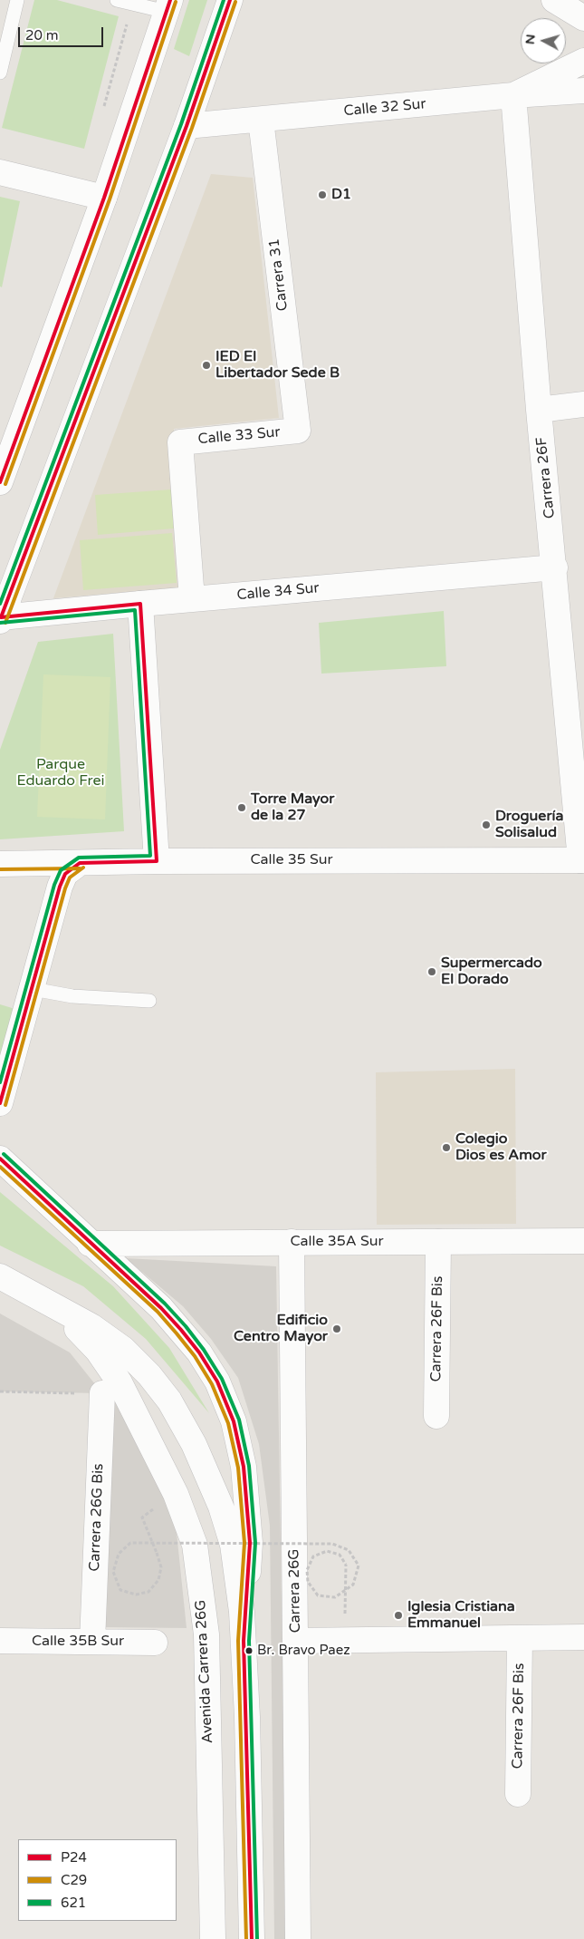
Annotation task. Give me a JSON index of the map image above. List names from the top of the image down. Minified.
{"streets":{"street":["Calle 32 Sur","Carrera 31","Calle 33 Sur","Carrera 26F","Calle 34 Sur","Calle 35 Sur","Calle 35A Sur","Carrera 26F Bis","Carrera 26G Bis","Carrera 26G","Calle 35B Sur","Avenida Carrera 26G"]},"crossings":[["Calle 32 Sur","Carrera 31"],["Calle 32 Sur","Carrera 26F"],["Carrera 31","Calle 33 Sur"],["Calle 33 Sur","Calle 34 Sur"],["Carrera 26F","Calle 34 Sur"],["Carrera 26F","Calle 35 Sur"],["Calle 35A Sur","Carrera 26F Bis"],["Calle 35A Sur","Carrera 26G"],["Carrera 26G Bis","Calle 35B Sur"]],"parks":["Parque Eduardo Frei"],"places":["D1","IED El Libertador Sede B","Torre Mayor de la 27","Droguería Solisalud","Supermercado El Dorado","Colegio Dios es Amor","Edificio Centro Mayor","Iglesia Cristiana Emmanuel","Br. Bravo Paez"],"lines":["transit line P24","transit line 621","transit line C29"],"legend":["P24","C29","621"],"scale_bar":"20 m","north":"left"}
